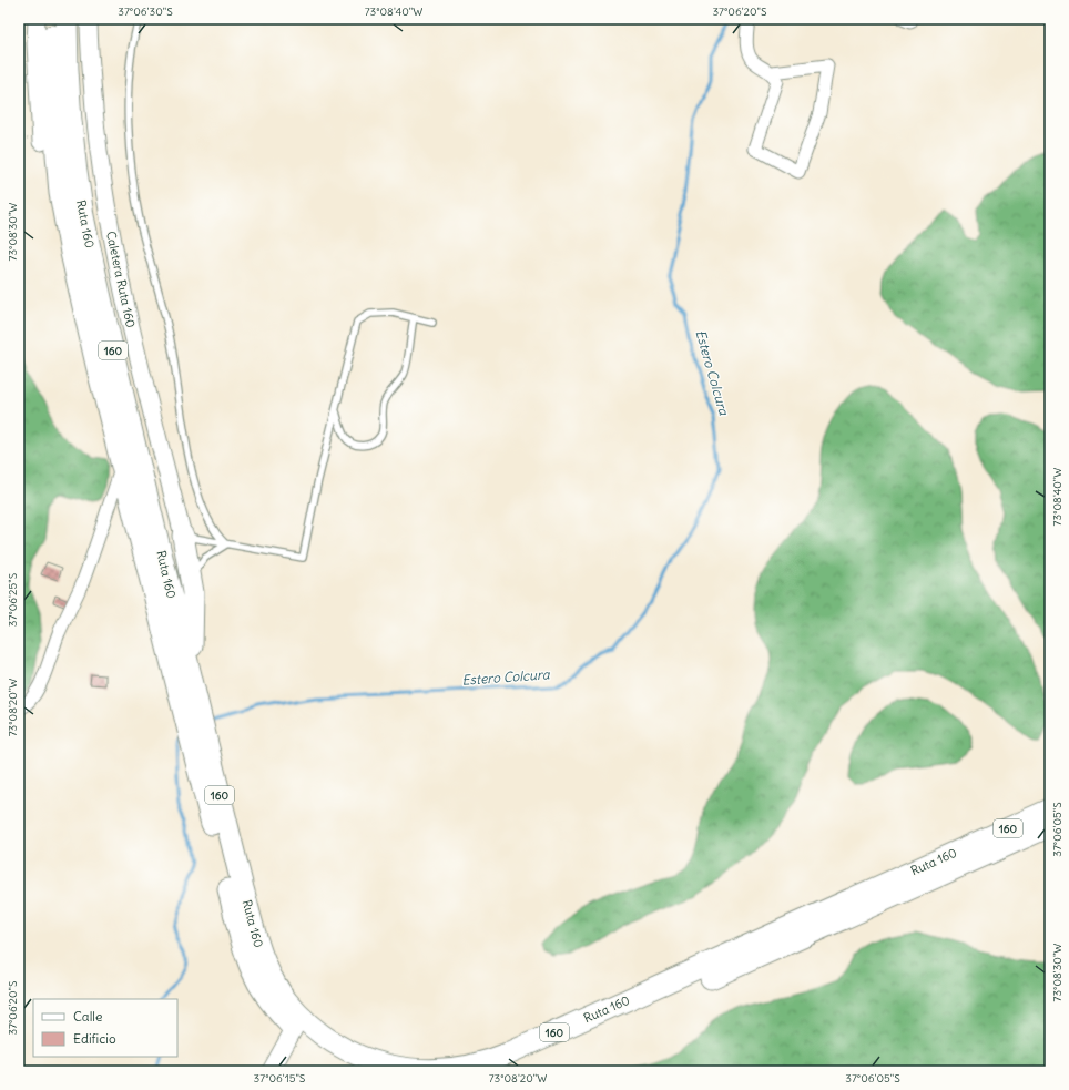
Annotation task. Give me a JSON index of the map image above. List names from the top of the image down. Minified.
{"streets":{"highway":["Ruta 160","160"],"street":["Caletera Ruta 160"]},"water":["Estero Colcura"],"legend":["Calle","Edificio"],"coordinates":["37°06'30\"S","73°08'40\"W","37°06'20\"S","73°08'30\"W","37°06'25\"S","73°08'20\"W","37°06'05\"S","37°06'15\"S"]}
